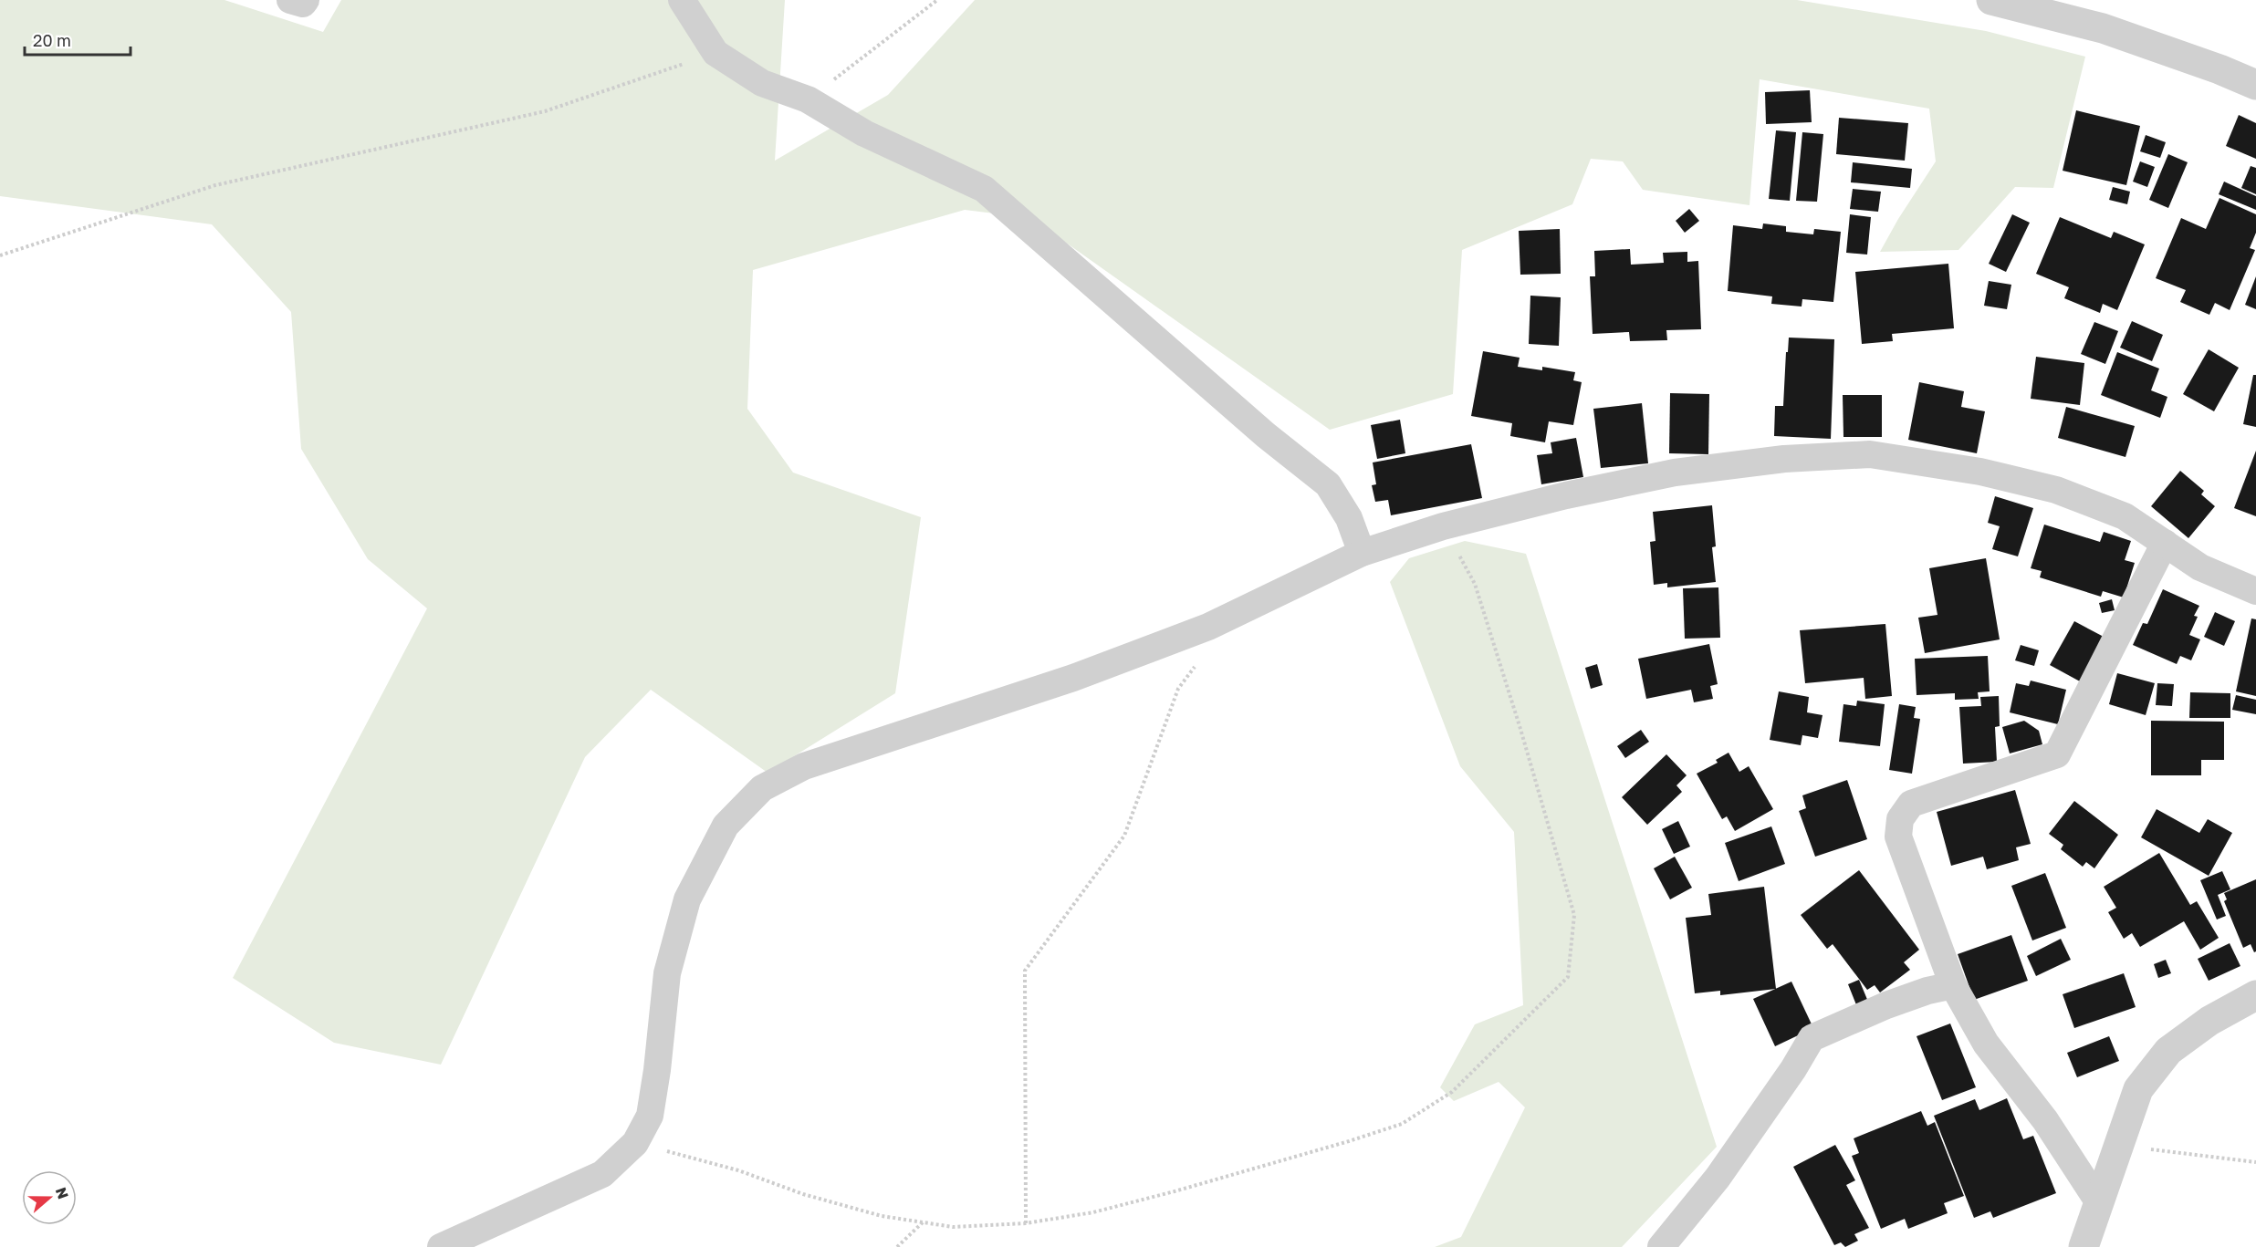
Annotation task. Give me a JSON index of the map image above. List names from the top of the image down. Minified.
{"scale_bar":"20 m","north":"right"}
